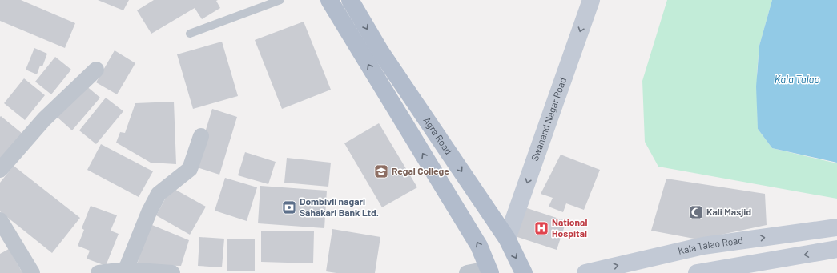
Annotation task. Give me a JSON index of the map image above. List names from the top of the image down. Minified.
{"streets":{"main road":["Agra Road"],"street":["Swanand Nagar Road","Kala Talao Road"]},"crossings":[["Swanand Nagar Road","Agra Road"]],"one_way":["Swanand Nagar Road"],"water":["Kala Talao"],"places":{"school or university":["Regal College"],"bank":["Dombivli nagari Sahakari Bank Ltd."],"mosque":["Kali Masjid"],"hospital":["National Hospital"]}}
